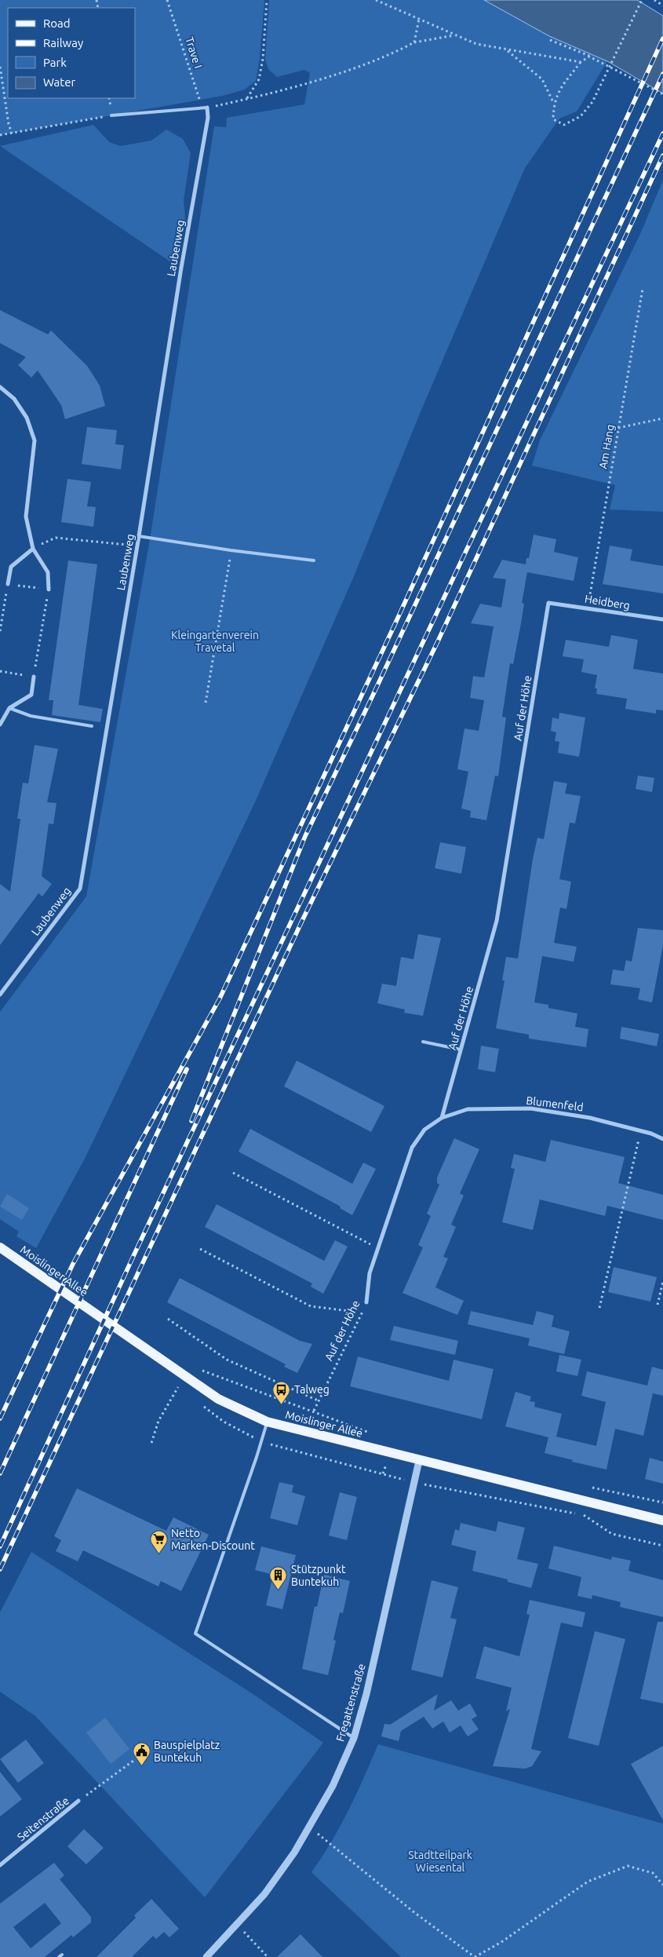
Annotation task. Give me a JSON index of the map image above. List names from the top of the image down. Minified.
{"streets":{"main road":["Moislinger Allee"],"street":["Laubenweg","Heidberg","Auf der Höhe","Blumenfeld","Fregattenstraße","Seitenstraße"],"path":["Trave I","Am Hang"]},"crossings":[["Trave I","Laubenweg"],["Am Hang","Heidberg"],["Heidberg","Auf der Höhe"],["Auf der Höhe","Blumenfeld"],["Moislinger Allee","Fregattenstraße"]],"parks":["Kleingartenverein Travetal","Stadtteilpark Wiesental"],"places":{"bus stop":["Talweg"],"supermarket":["Netto Marken-Discount"],"building":["Stützpunkt Buntekuh"],"public building":["Bauspielplatz Buntekuh"]},"legend":["Road","Railway","Park","Water"]}
